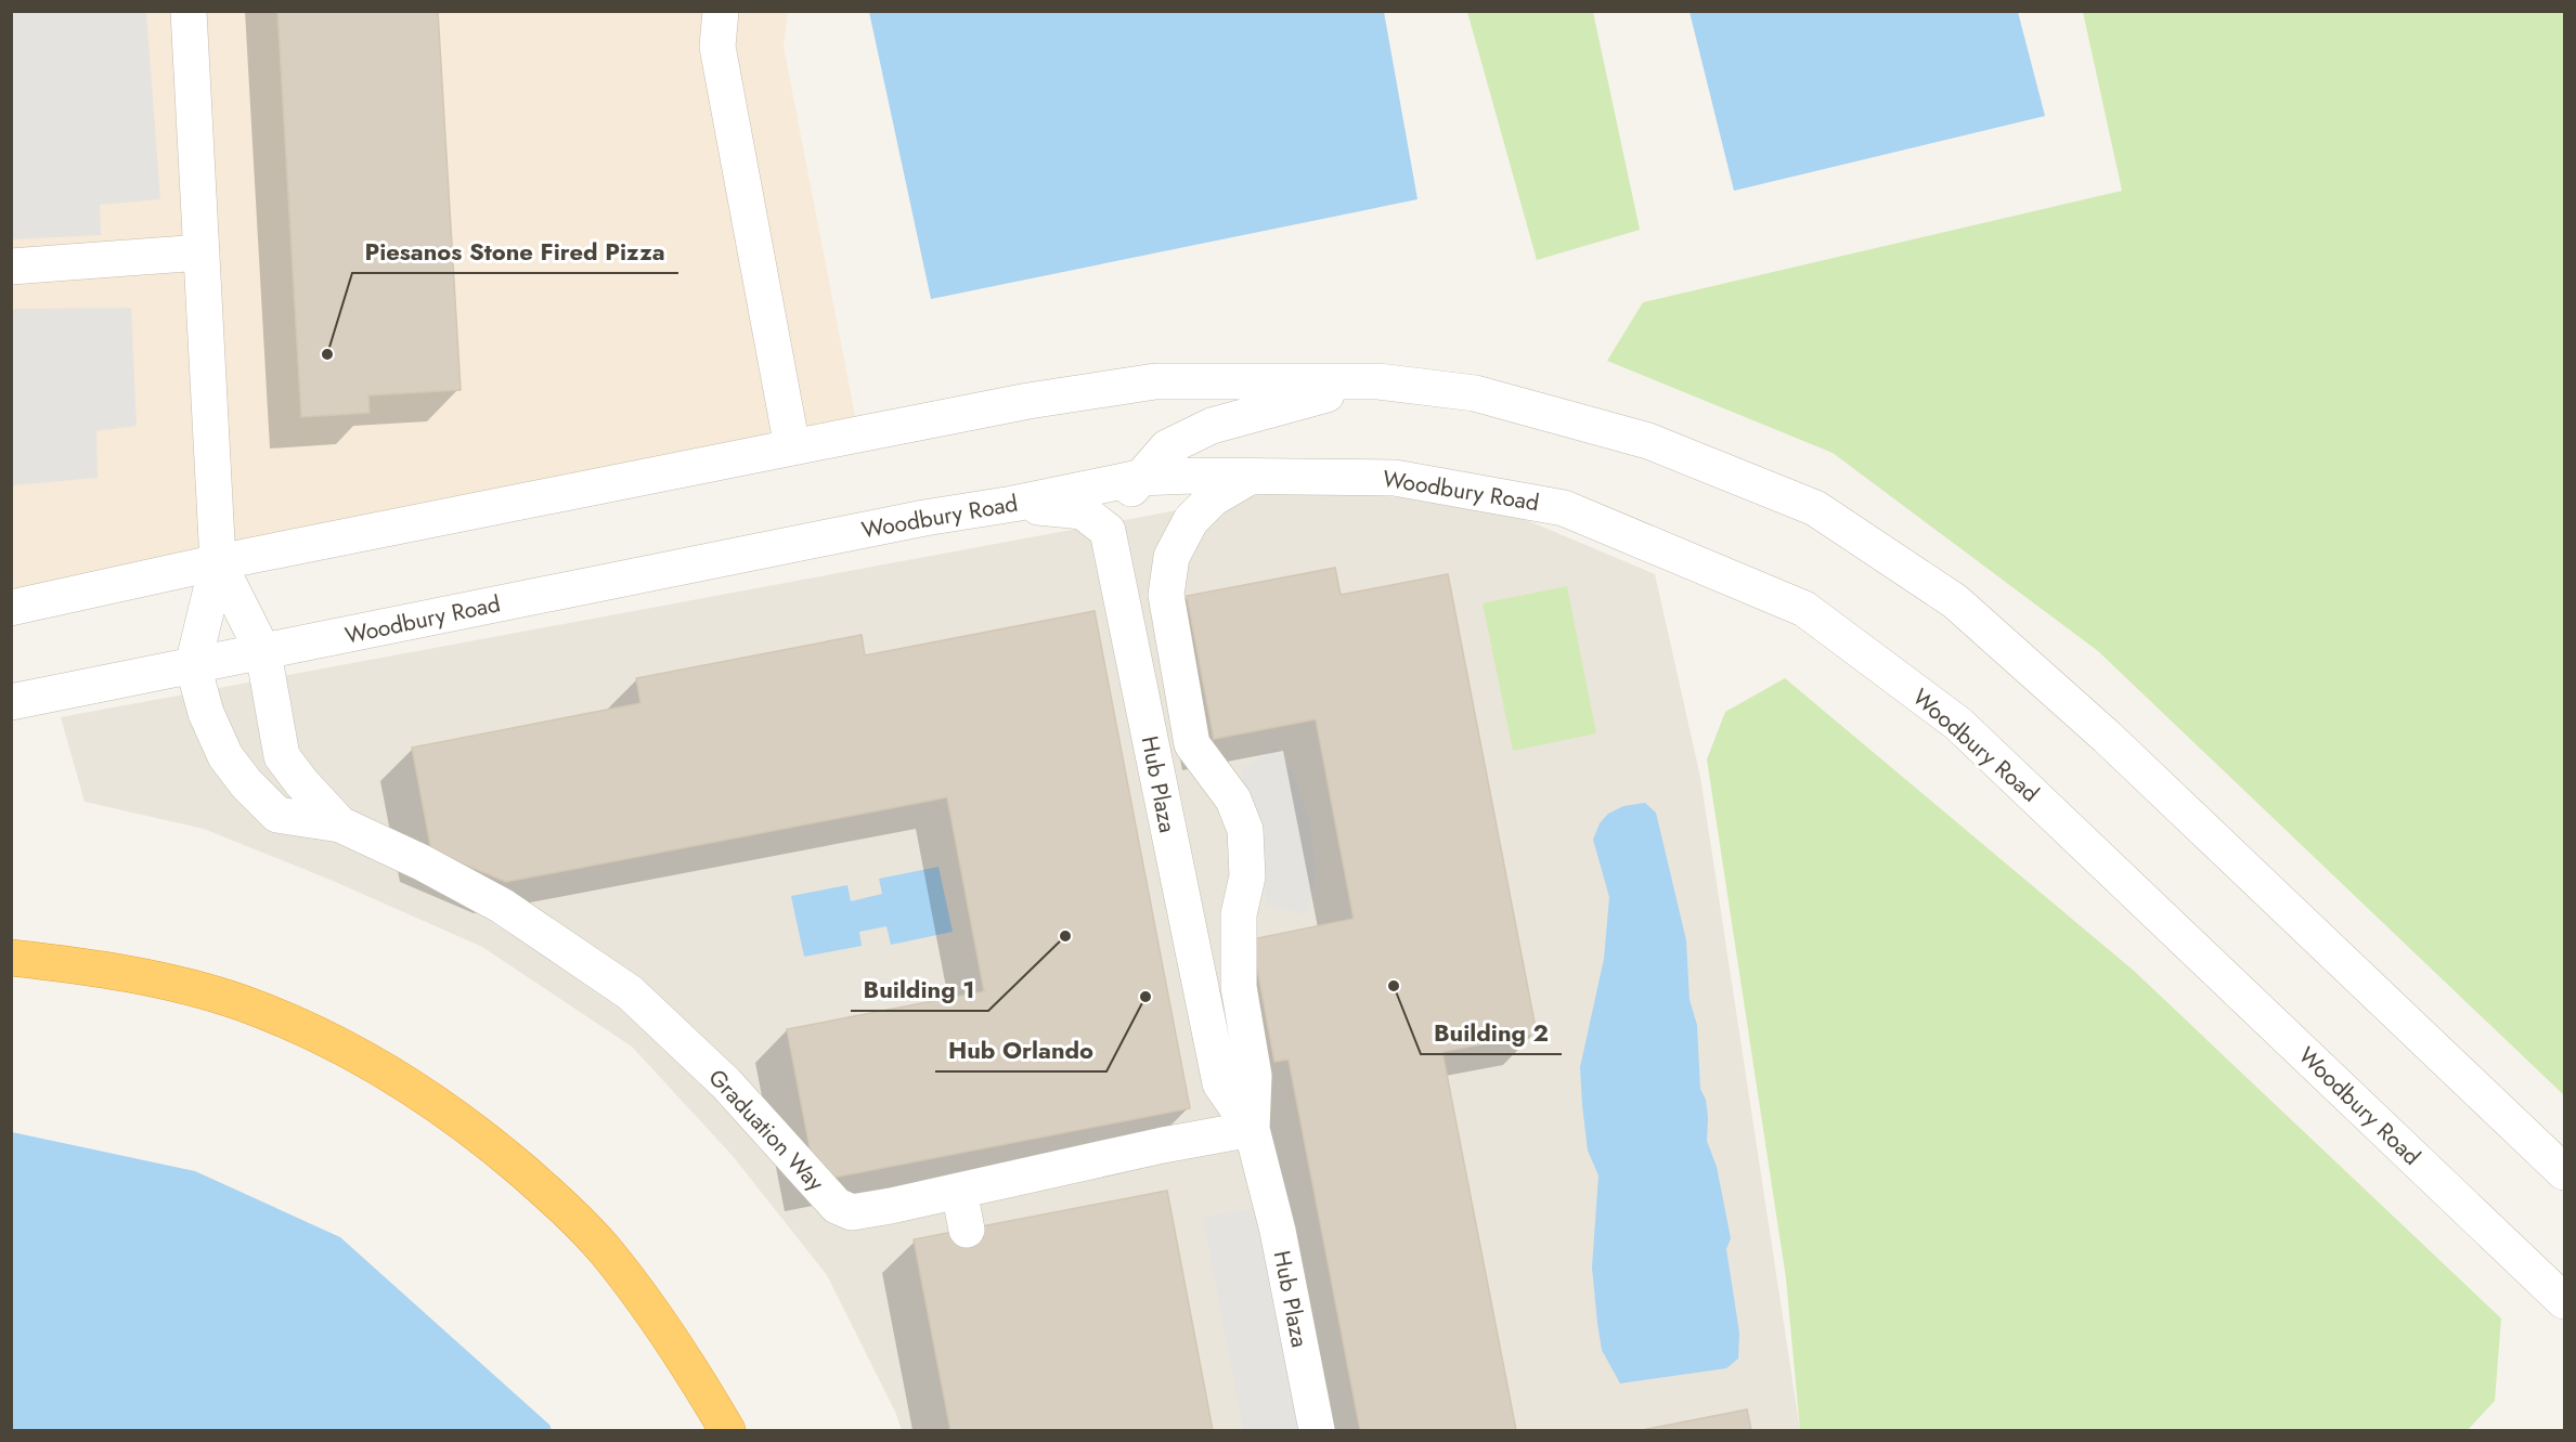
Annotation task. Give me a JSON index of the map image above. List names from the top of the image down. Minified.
{"streets":{"street":["Woodbury Road","Hub Plaza","Graduation Way"]},"crossings":[["Woodbury Road","Hub Plaza"],["Woodbury Road","Graduation Way"],["Hub Plaza","Graduation Way"]],"places":["Piesanos Stone Fired Pizza","Building 1","Building 2","Hub Orlando"]}
